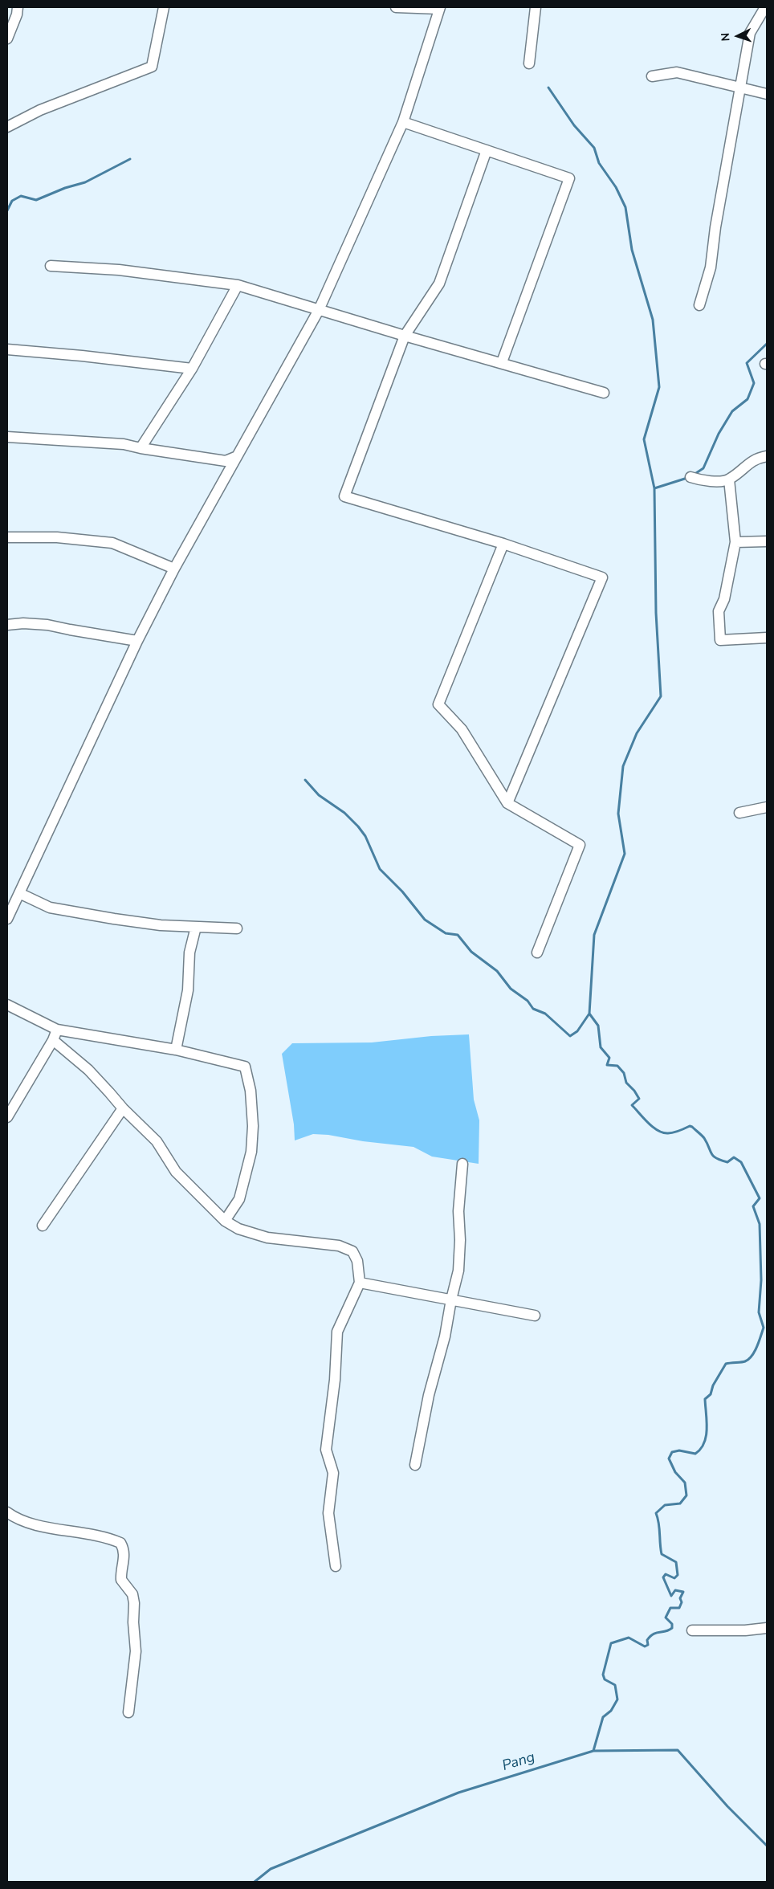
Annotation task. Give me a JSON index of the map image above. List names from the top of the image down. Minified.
{"water":["Pang"],"north":"left"}
